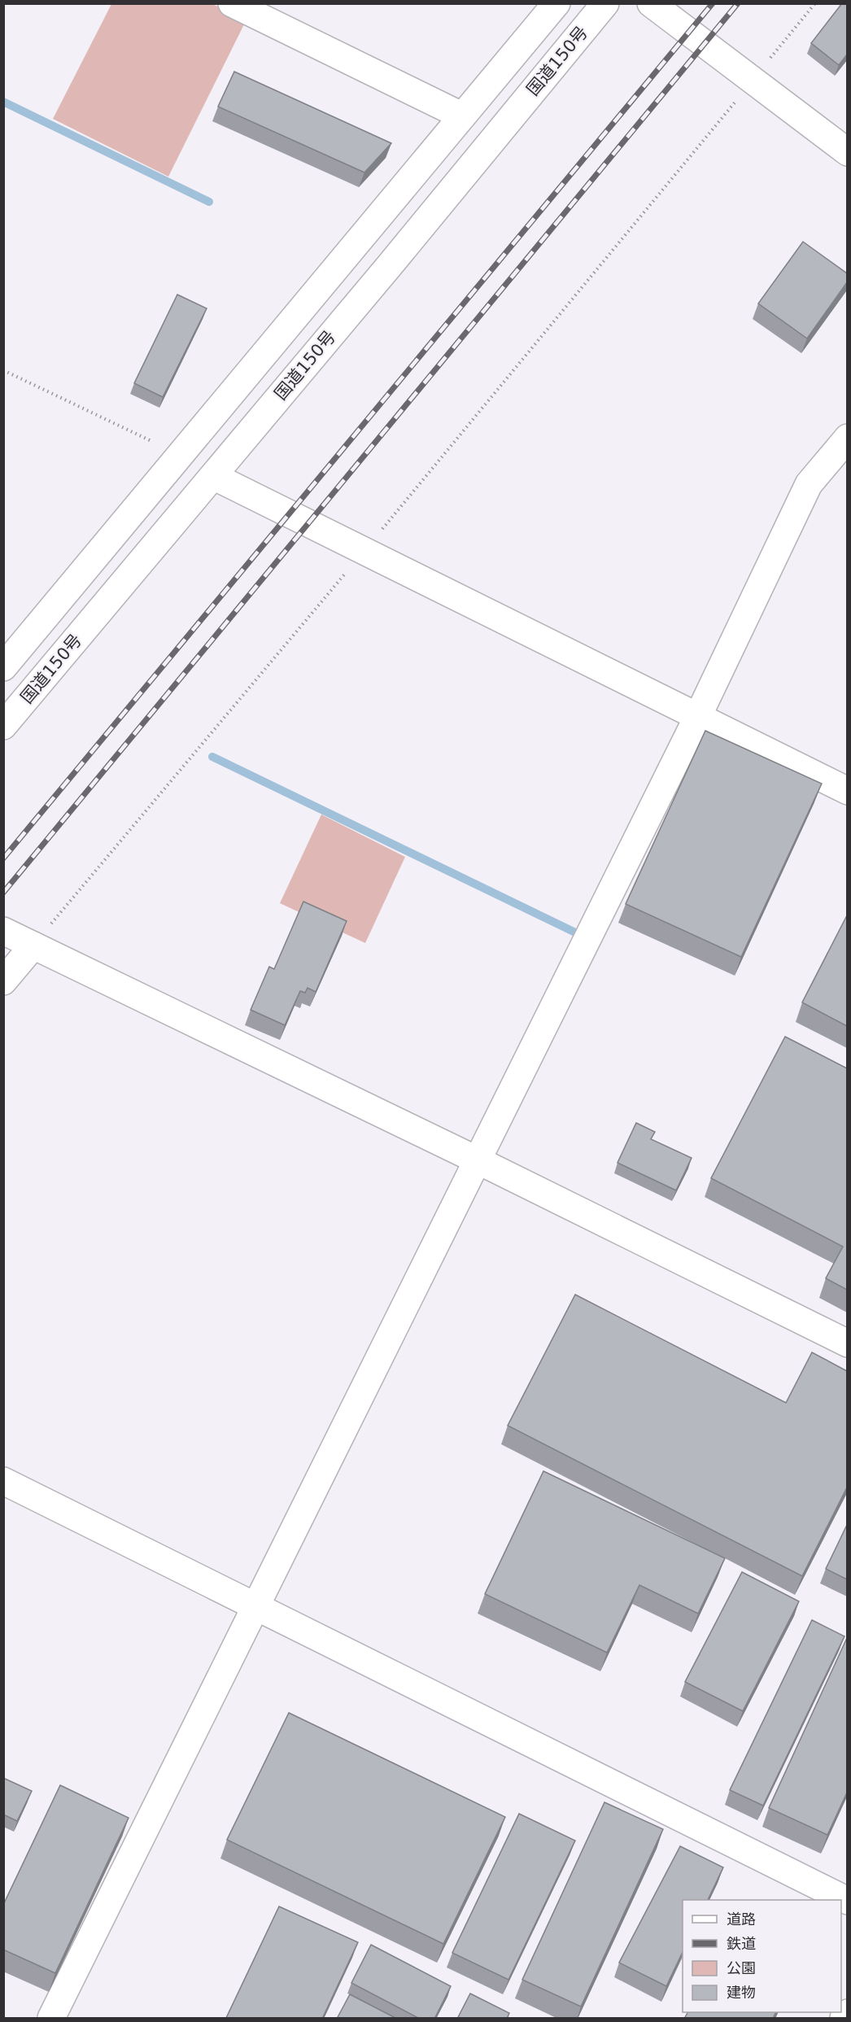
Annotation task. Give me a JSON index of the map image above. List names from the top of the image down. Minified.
{"streets":{"main road":["国道150号"]},"legend":["道路","鉄道","公園","建物"]}
